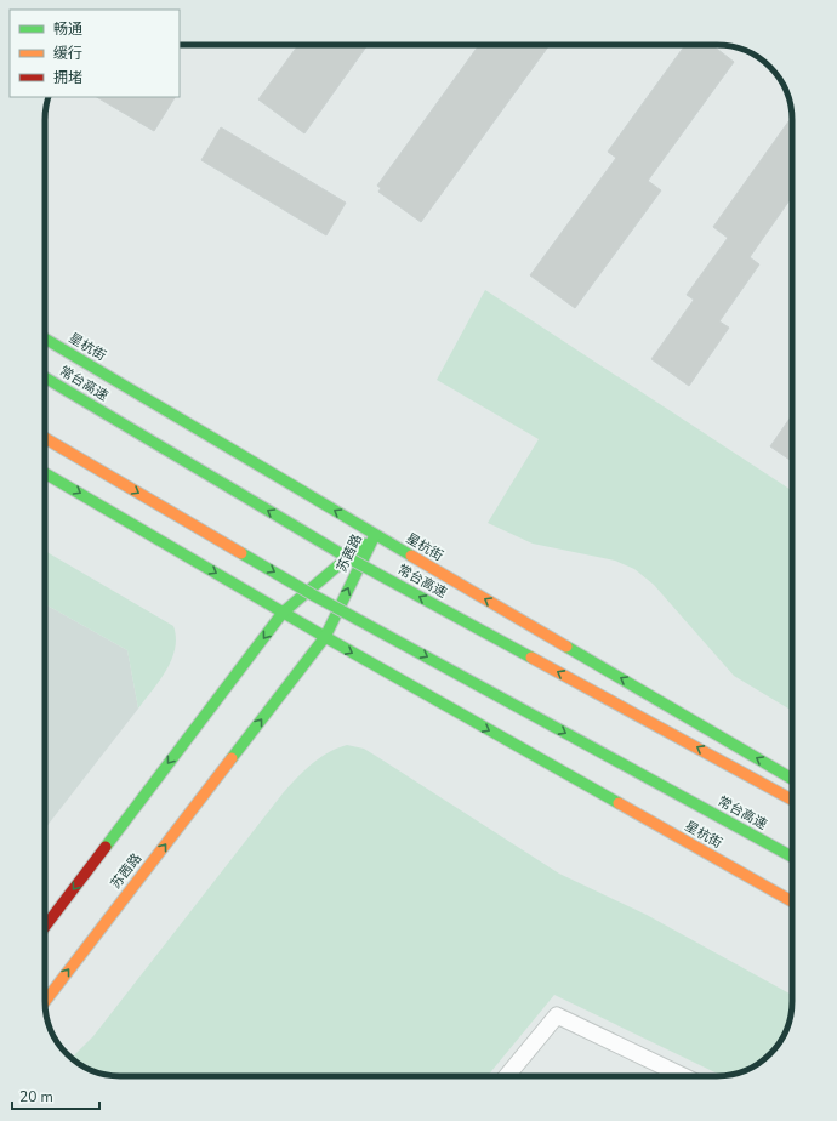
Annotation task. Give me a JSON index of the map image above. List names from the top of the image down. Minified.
{"streets":{"main road":["星杭街","常台高速","苏茜路"]},"crossings":[["星杭街","苏茜路"]],"legend":["畅通","缓行","拥堵"],"scale_bar":"20 m"}
